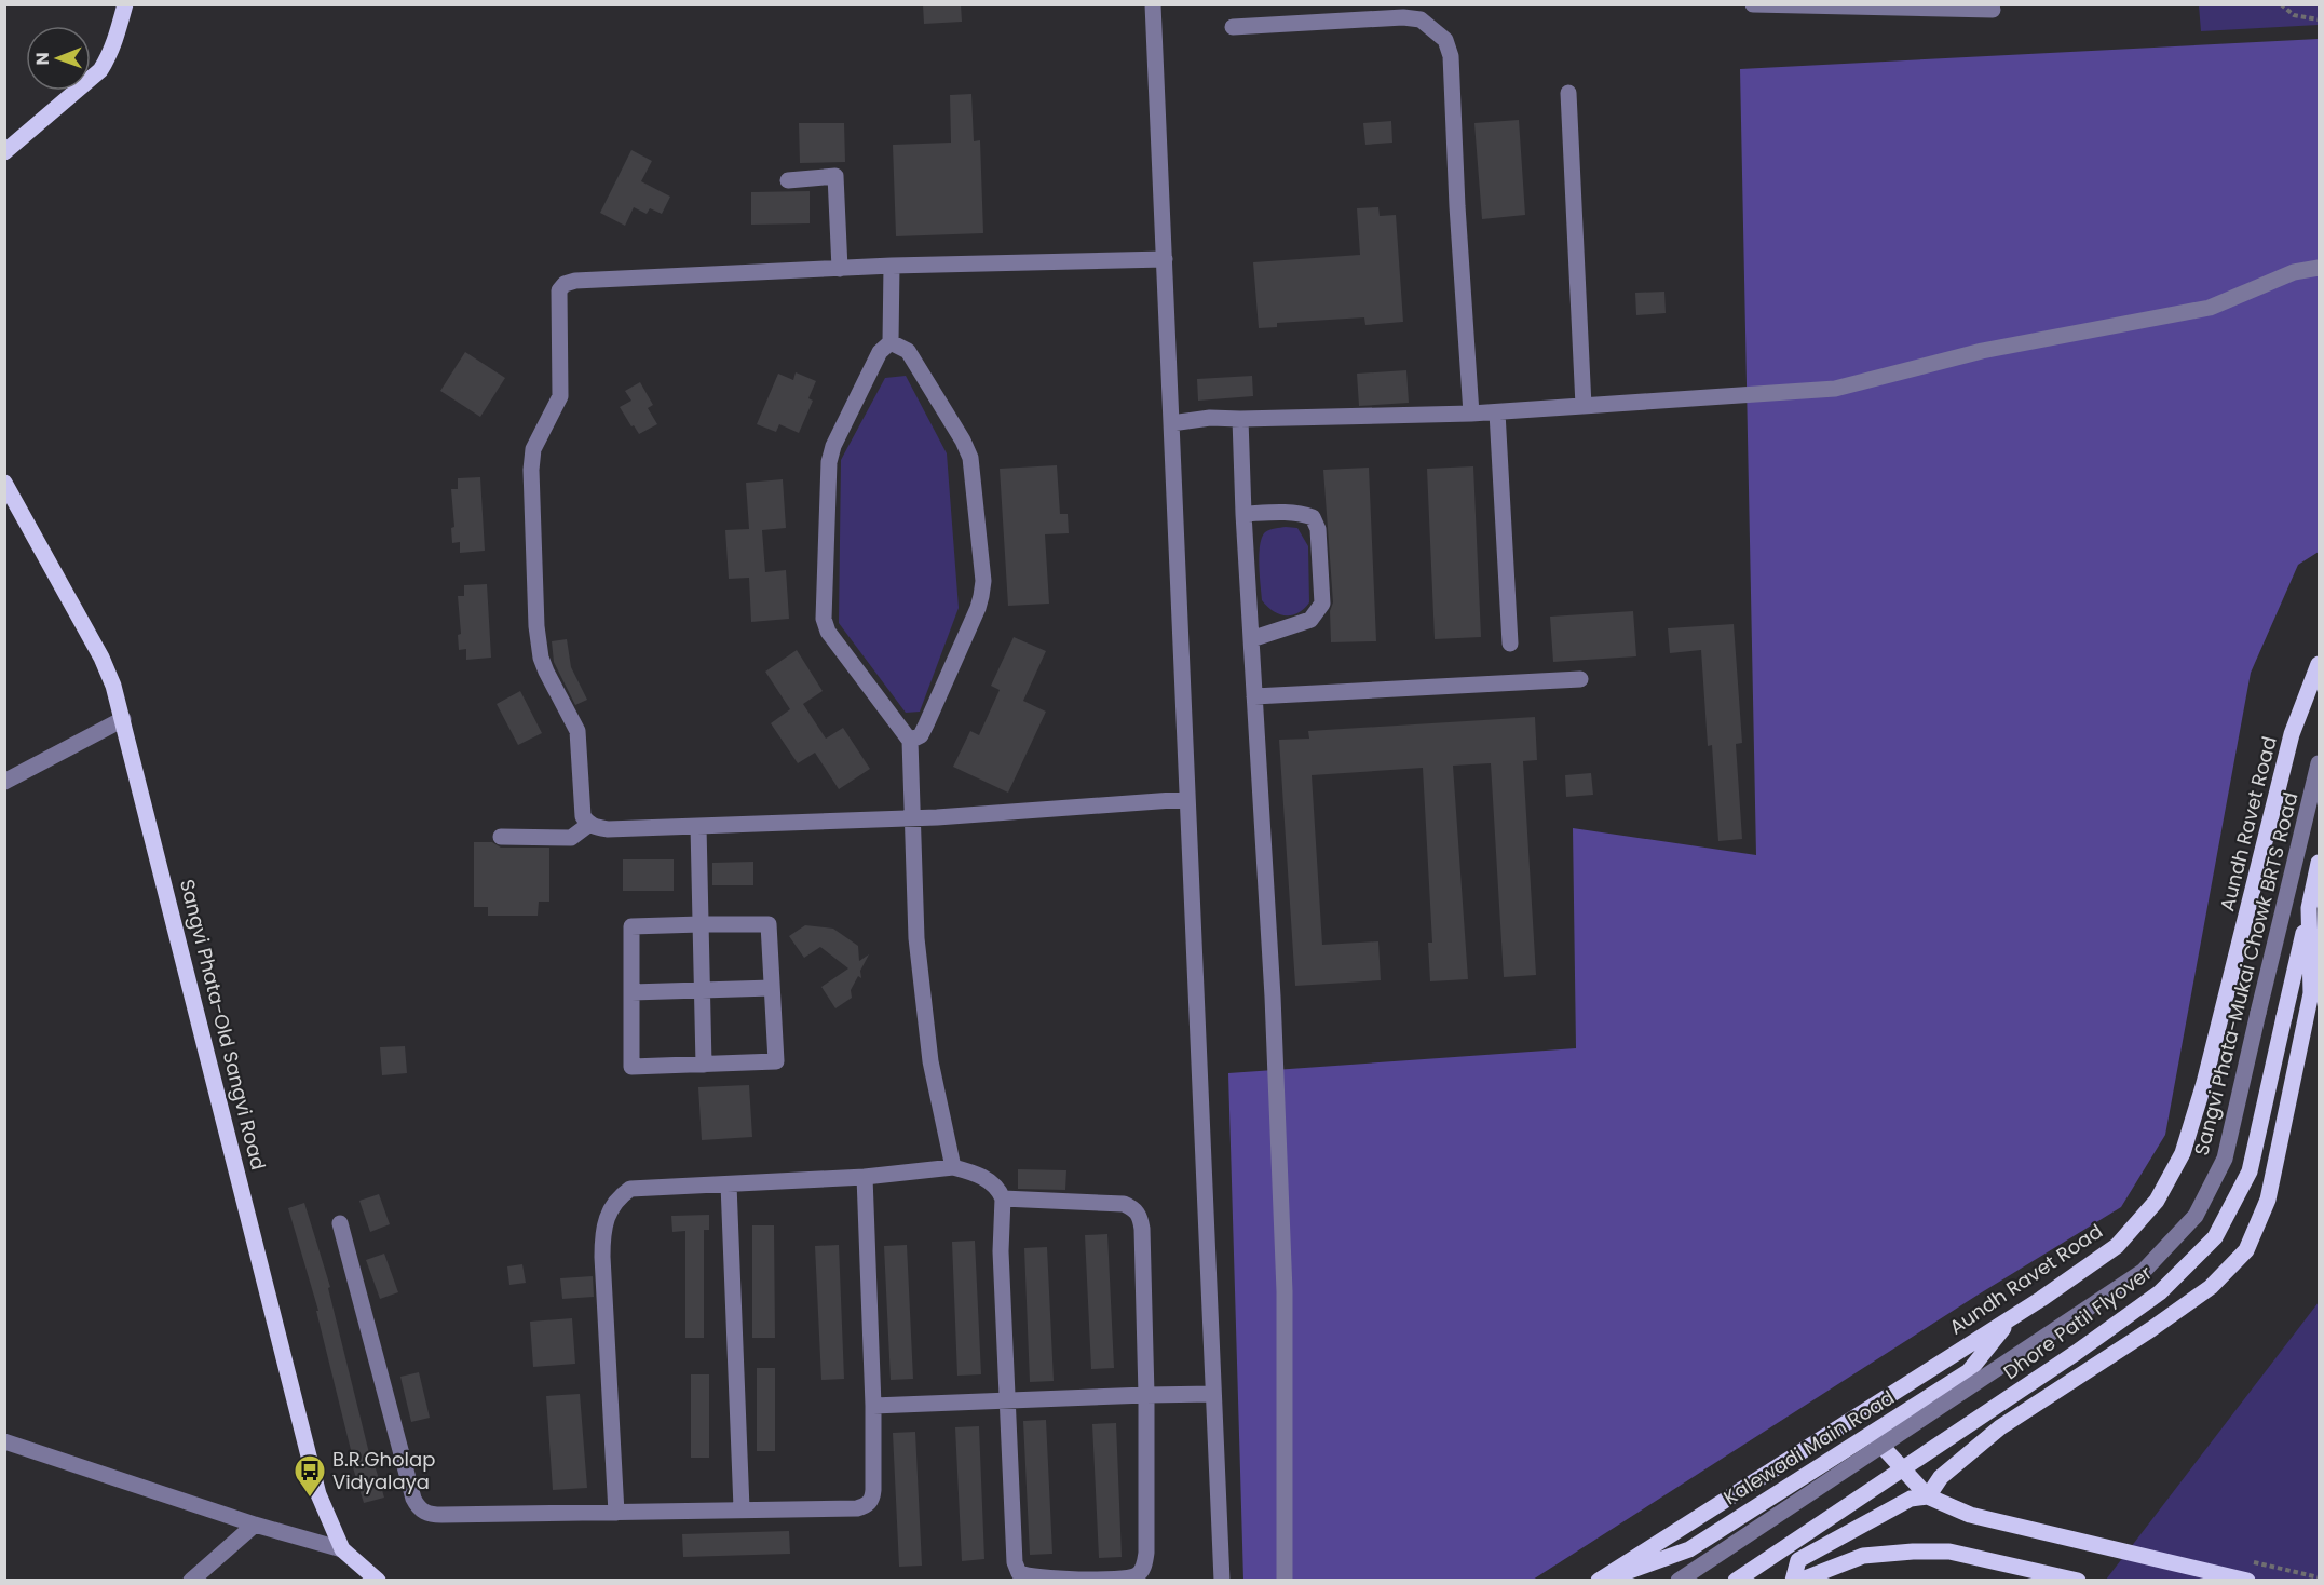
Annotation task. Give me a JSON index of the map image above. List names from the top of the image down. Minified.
{"streets":{"main road":["Aundh Ravet Road","Sangvi Phata-Old Sangvi Road","Dhore Patil Flyover","Kalewadi Main Road"],"street":["Sangvi Phata-Mukai Chowk BRTS Road"]},"crossings":[["Aundh Ravet Road","Kalewadi Main Road"]],"places":{"bus stop":["B.R.Gholap Vidyalaya"]},"north":"left"}
